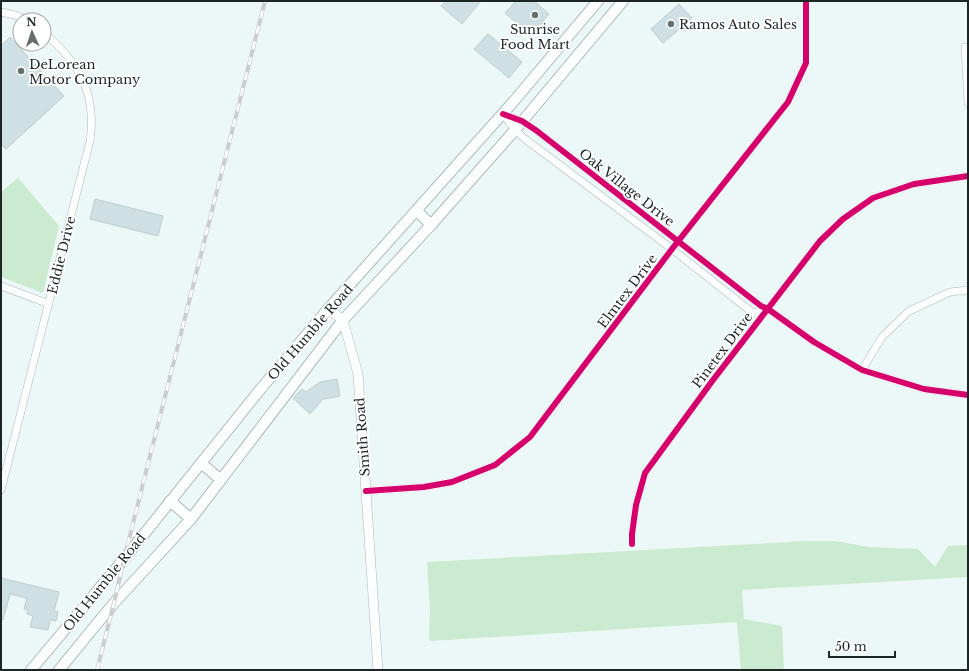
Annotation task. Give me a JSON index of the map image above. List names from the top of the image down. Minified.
{"streets":{"main road":["Old Humble Road"],"street":["Oak Village Drive","Eddie Drive","Elmtex Drive","Pinetex Drive","Smith Road"]},"crossings":[["Oak Village Drive","Elmtex Drive"],["Oak Village Drive","Old Humble Road"],["Oak Village Drive","Pinetex Drive"],["Elmtex Drive","Smith Road"],["Old Humble Road","Smith Road"]],"places":["Sunrise Food Mart","Ramos Auto Sales","DeLorean Motor Company"],"scale_bar":"50 m","north":"top"}
